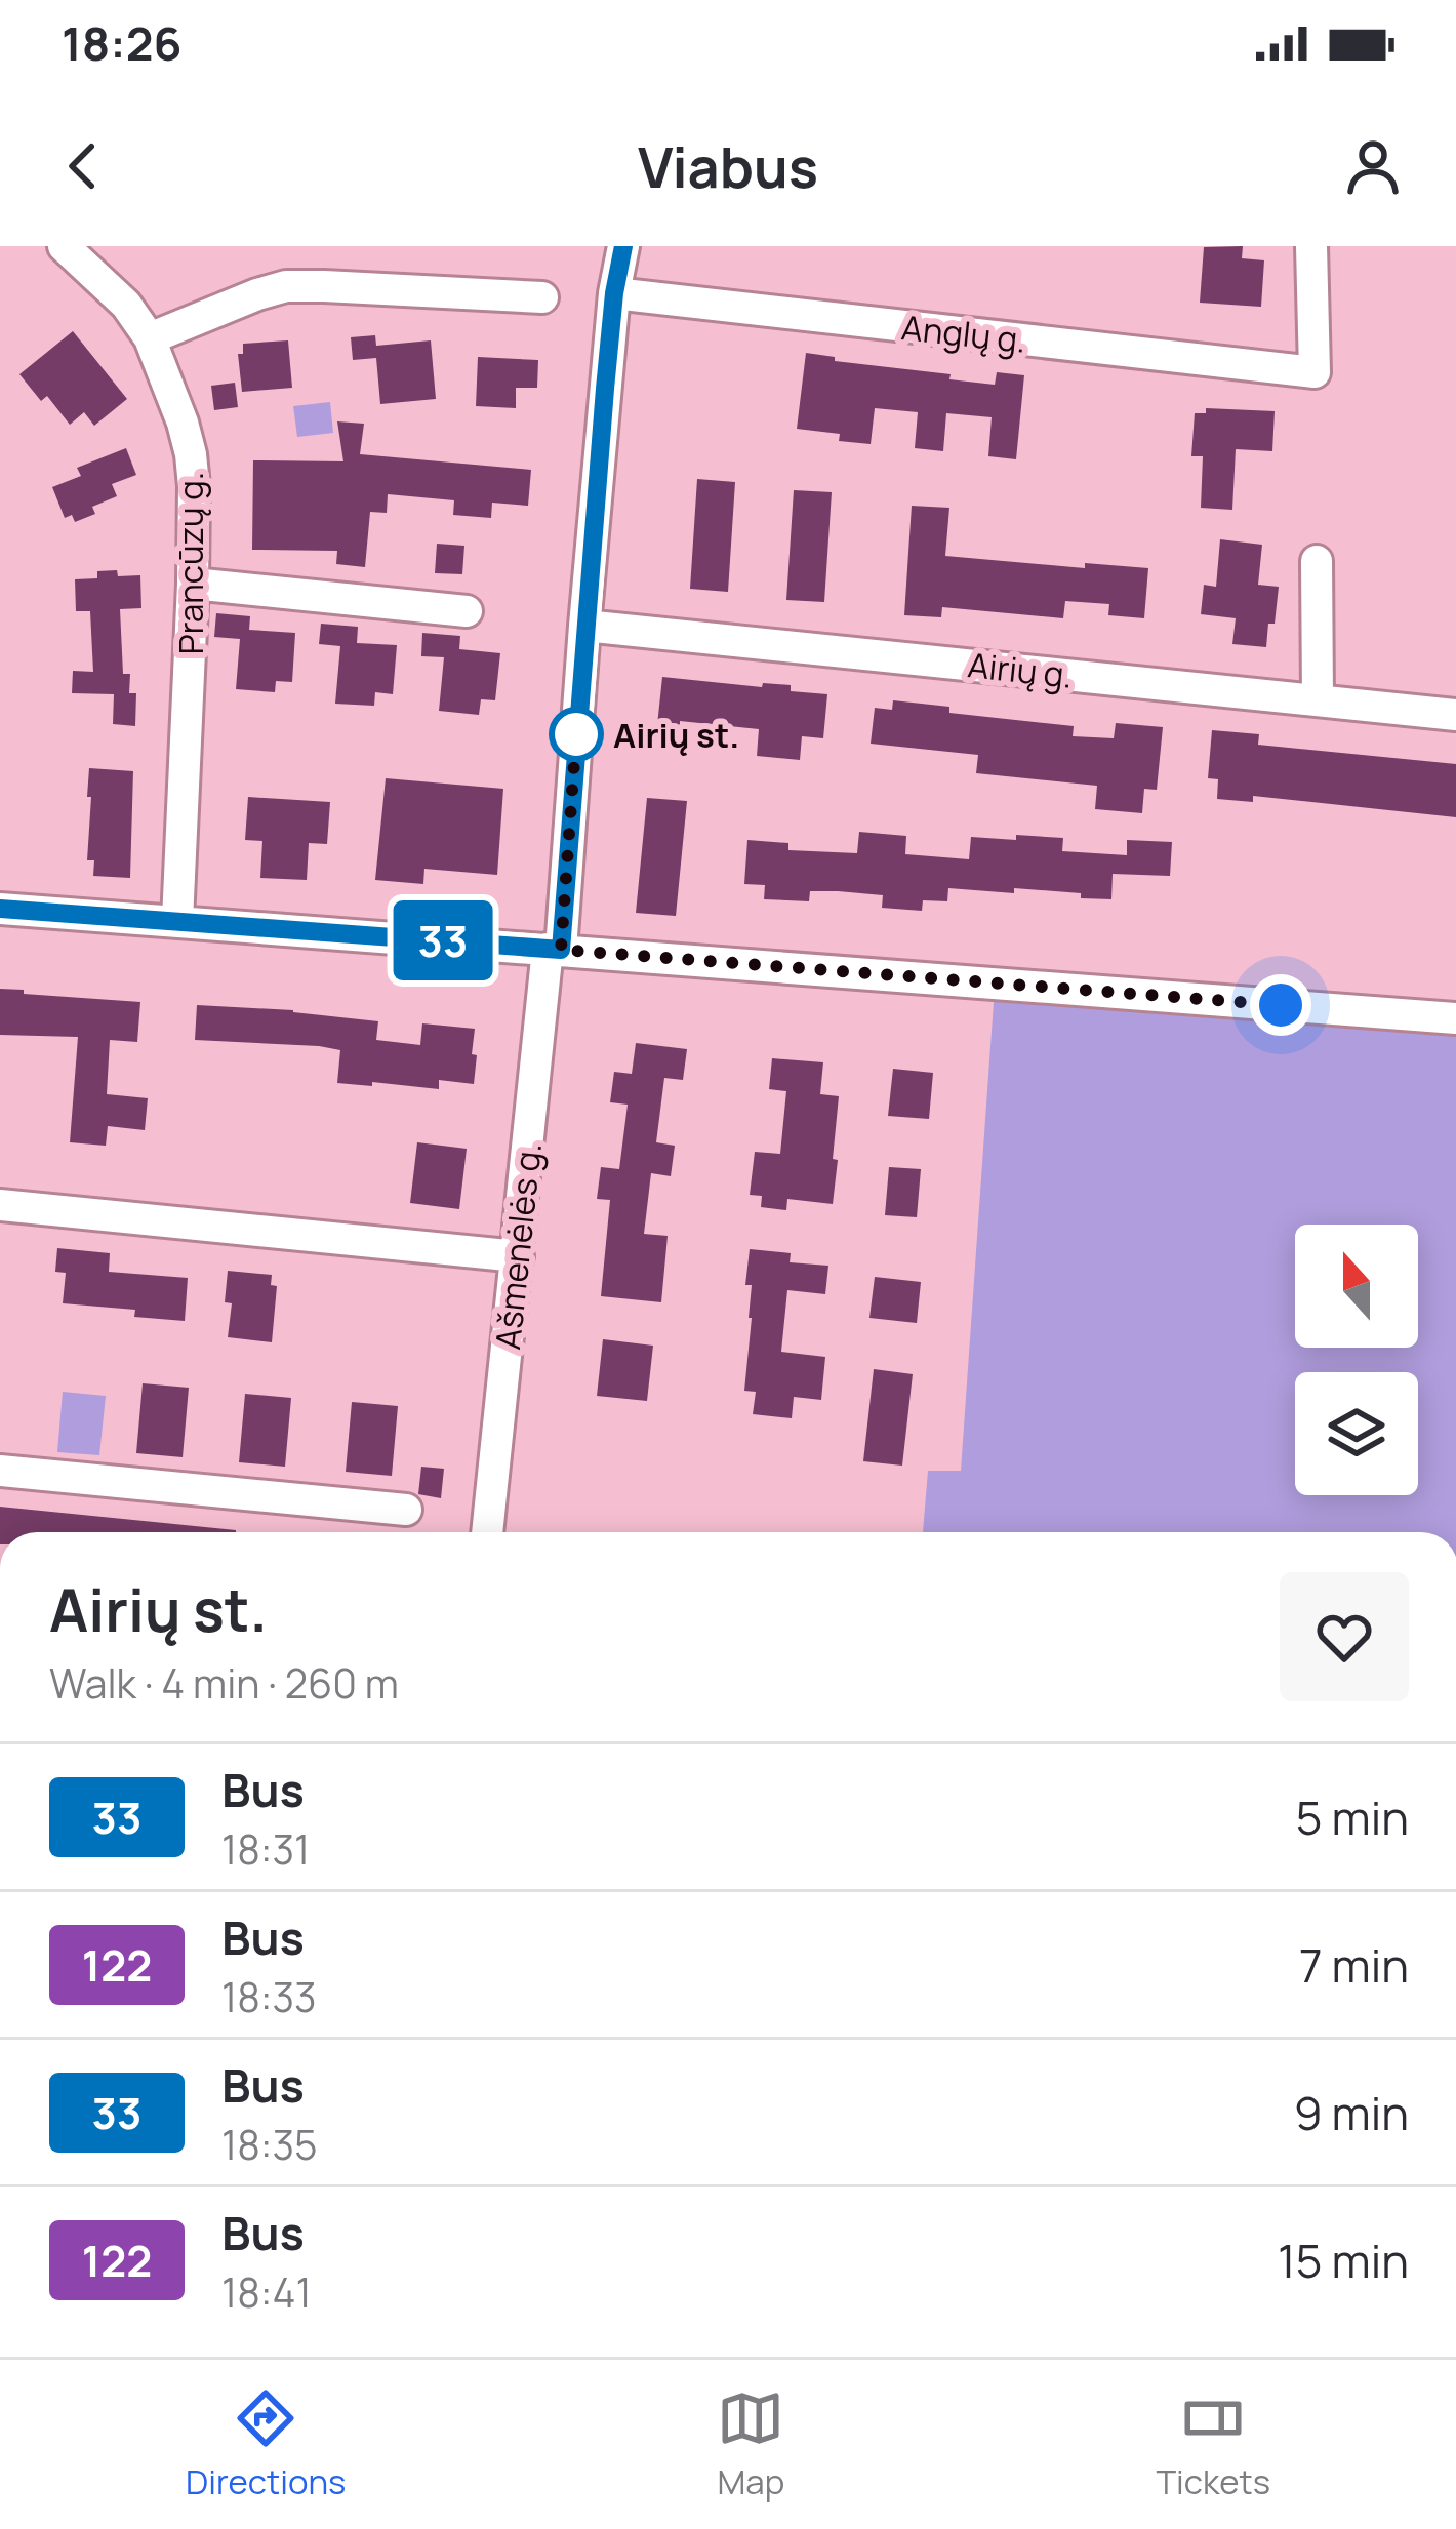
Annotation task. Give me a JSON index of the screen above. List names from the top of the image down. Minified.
{"streets":{"street":["Anglų g.","Prancūzų g.","Airių g.","Ašmenėlės g."]},"crossings":[["Anglų g.","Ašmenėlės g."],["Airių g.","Ašmenėlės g."]],"places":["Airių st."],"lines":["bus line 33"],"north":"top","page":{"status":"18:26","header":"Viabus","on_map":"33","heading":["Airių st.","Walk · 4 min · 260 m"],"list":[{"mark":"33","name":"Bus","note":"18:31","value":"5 min"},{"mark":"122","name":"Bus","note":"18:33","value":"7 min"},{"mark":"33","name":"Bus","note":"18:35","value":"9 min"},{"mark":"122","name":"Bus","note":"18:41","value":"15 min"}],"tabs":["Directions","Map","Tickets"]}}
